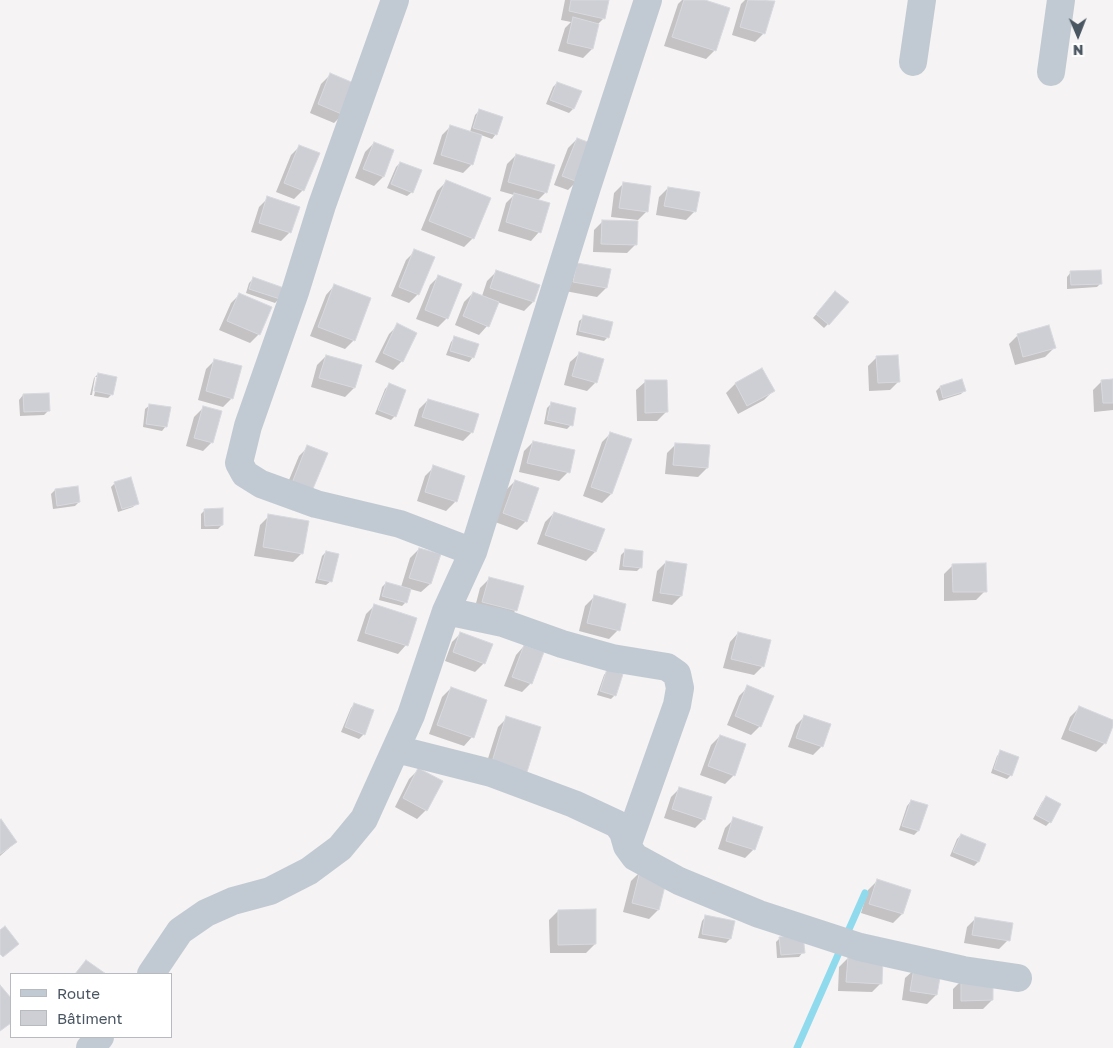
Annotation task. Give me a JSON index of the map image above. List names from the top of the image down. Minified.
{"legend":["Route","Bâtiment"],"north":"bottom"}
